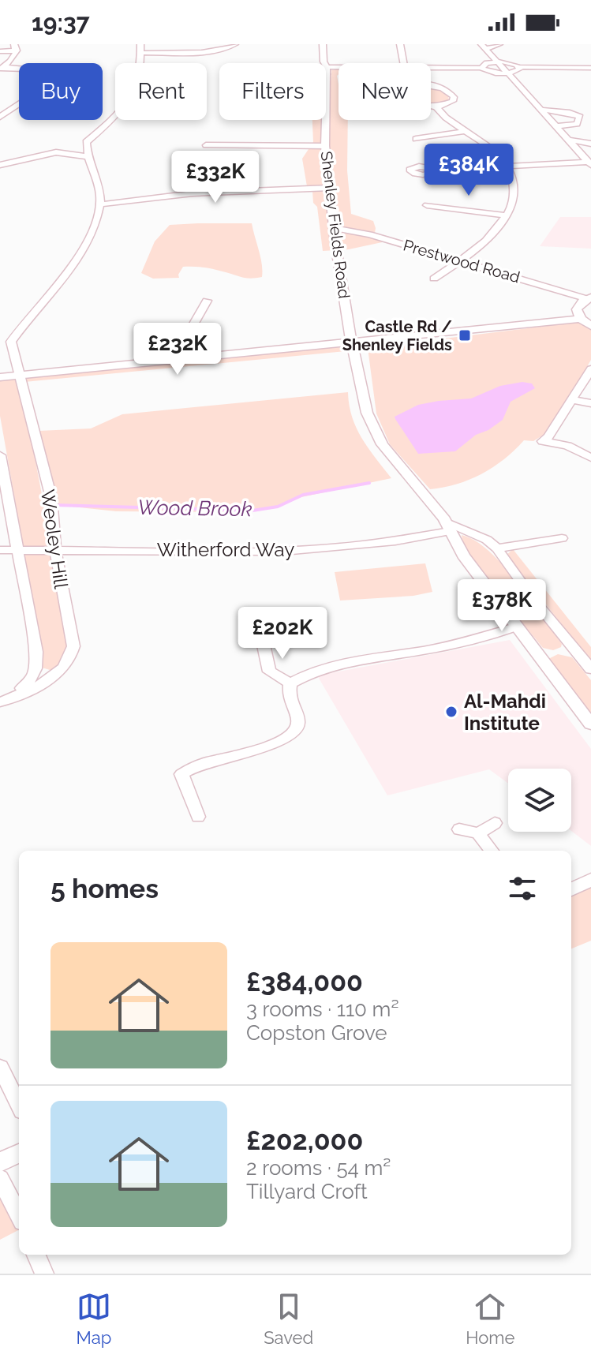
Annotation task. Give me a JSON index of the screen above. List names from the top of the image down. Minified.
{"streets":{"street":["Shenley Fields Road","Prestwood Road","Weoley Hill","Witherford Way"]},"crossings":[["Shenley Fields Road","Prestwood Road"],["Shenley Fields Road","Witherford Way"],["Weoley Hill","Witherford Way"]],"water":["Wood Brook"],"places":{"transit":["Castle Rd / Shenley Fields"],"other":["Al-Mahdi Institute"]},"page":{"status":"19:37","chip":["Buy","Rent","Filters","New"],"price":["£384K","£332K","£232K","£378K","£202K"],"heading":"5 homes","list":[{"name":"£384,000","note":"3 rooms · 110 m² · Copston Grove"},{"name":"£202,000","note":"2 rooms · 54 m² · Tillyard Croft"}],"tabs":["Map","Saved","Home"]}}
